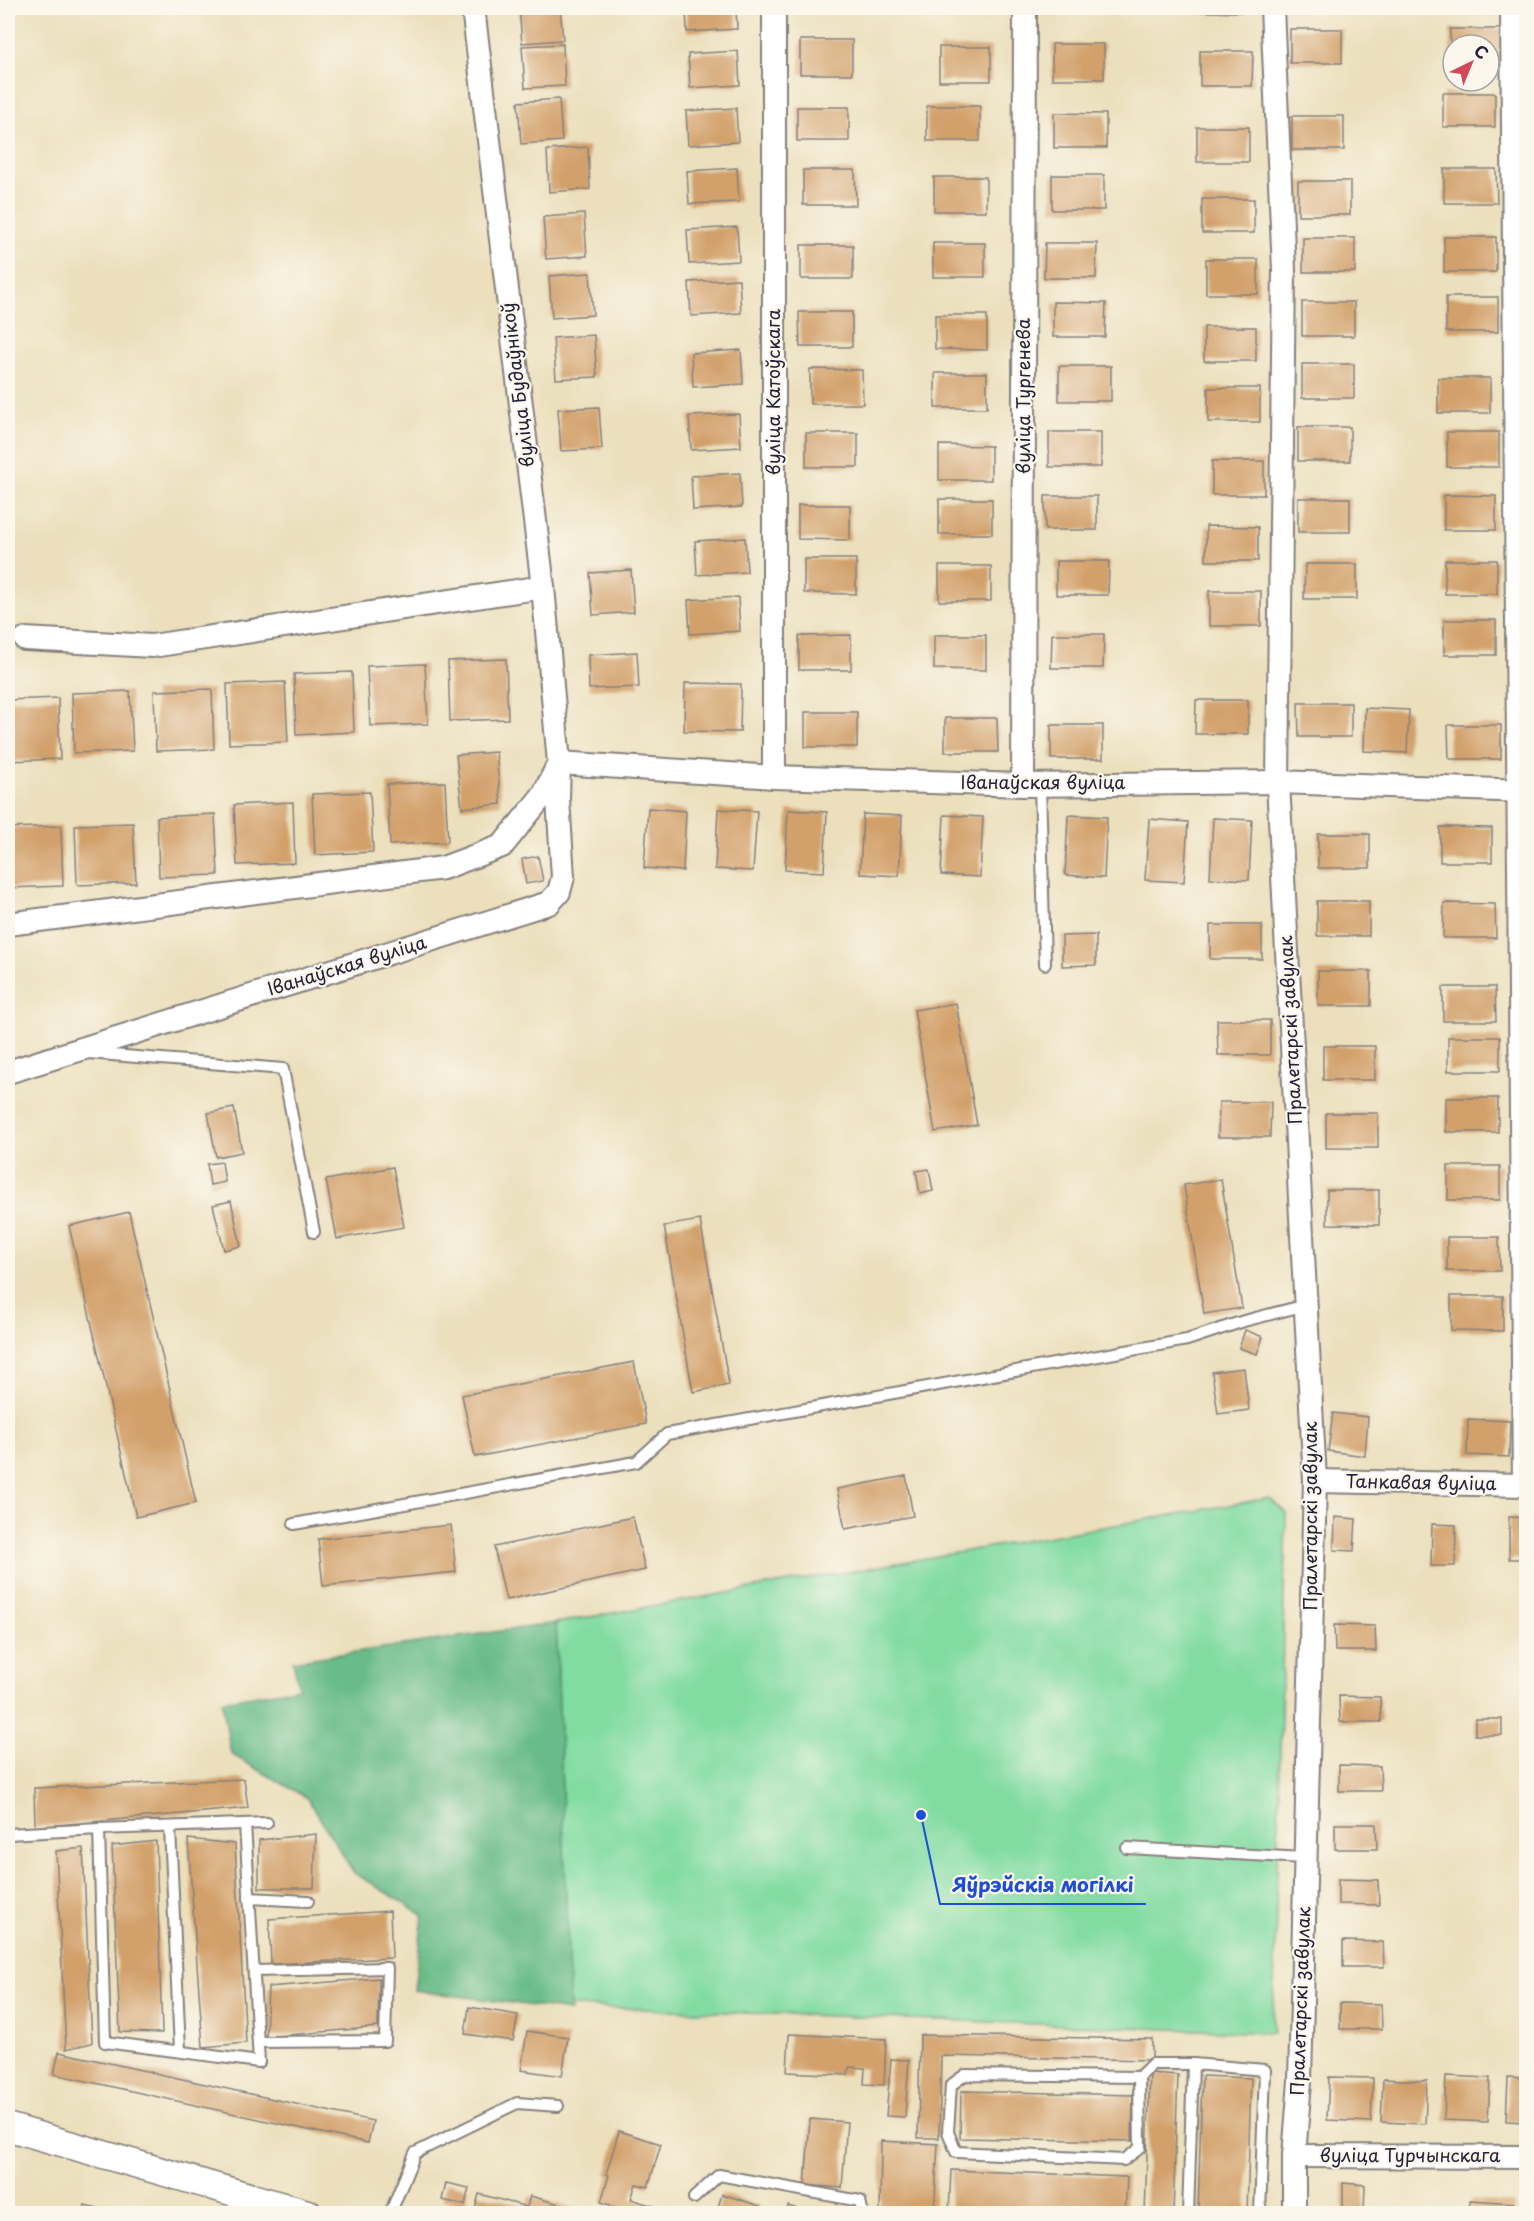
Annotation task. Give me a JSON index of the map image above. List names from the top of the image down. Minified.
{"streets":{"street":["вуліца Будаўнікоў","вуліца Катоўскага","вуліца Тургенева","Іванаўская вуліца","Пралетарскі завулак","Танкавая вуліца","вуліца Турчынскага"]},"crossings":[["вуліца Будаўнікоў","Іванаўская вуліца"],["вуліца Катоўскага","Іванаўская вуліца"],["вуліца Тургенева","Іванаўская вуліца"],["Іванаўская вуліца","Пралетарскі завулак"],["Пралетарскі завулак","Танкавая вуліца"],["Пралетарскі завулак","вуліца Турчынскага"]],"places":["Яўрэйскія могілкі"],"north":"top right"}
